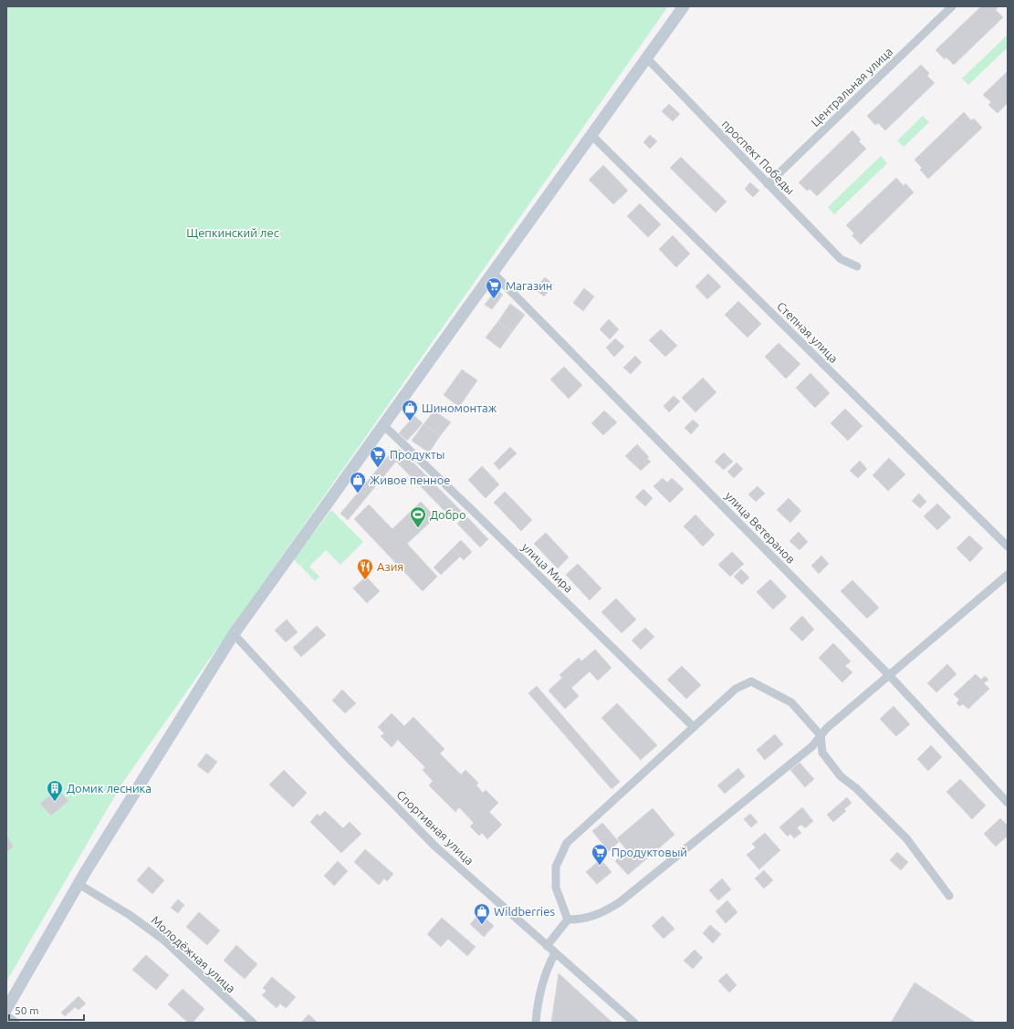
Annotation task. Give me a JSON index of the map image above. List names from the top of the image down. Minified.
{"streets":{"street":["Центральная улица","проспект Победы","Степная улица","улица Ветеранов","улица Мира","Спортивная улица","Молодёжная улица"]},"crossings":[["Центральная улица","проспект Победы"]],"parks":["Щепкинский лес"],"places":{"supermarket":["Магазин","Продукты","Продуктовый"],"shop":["Шиномонтаж","Живое пенное","Wildberries"],"sports":["Добро"],"restaurant":["Азия"],"building":["Домик лесника"]},"scale_bar":"50 m"}
